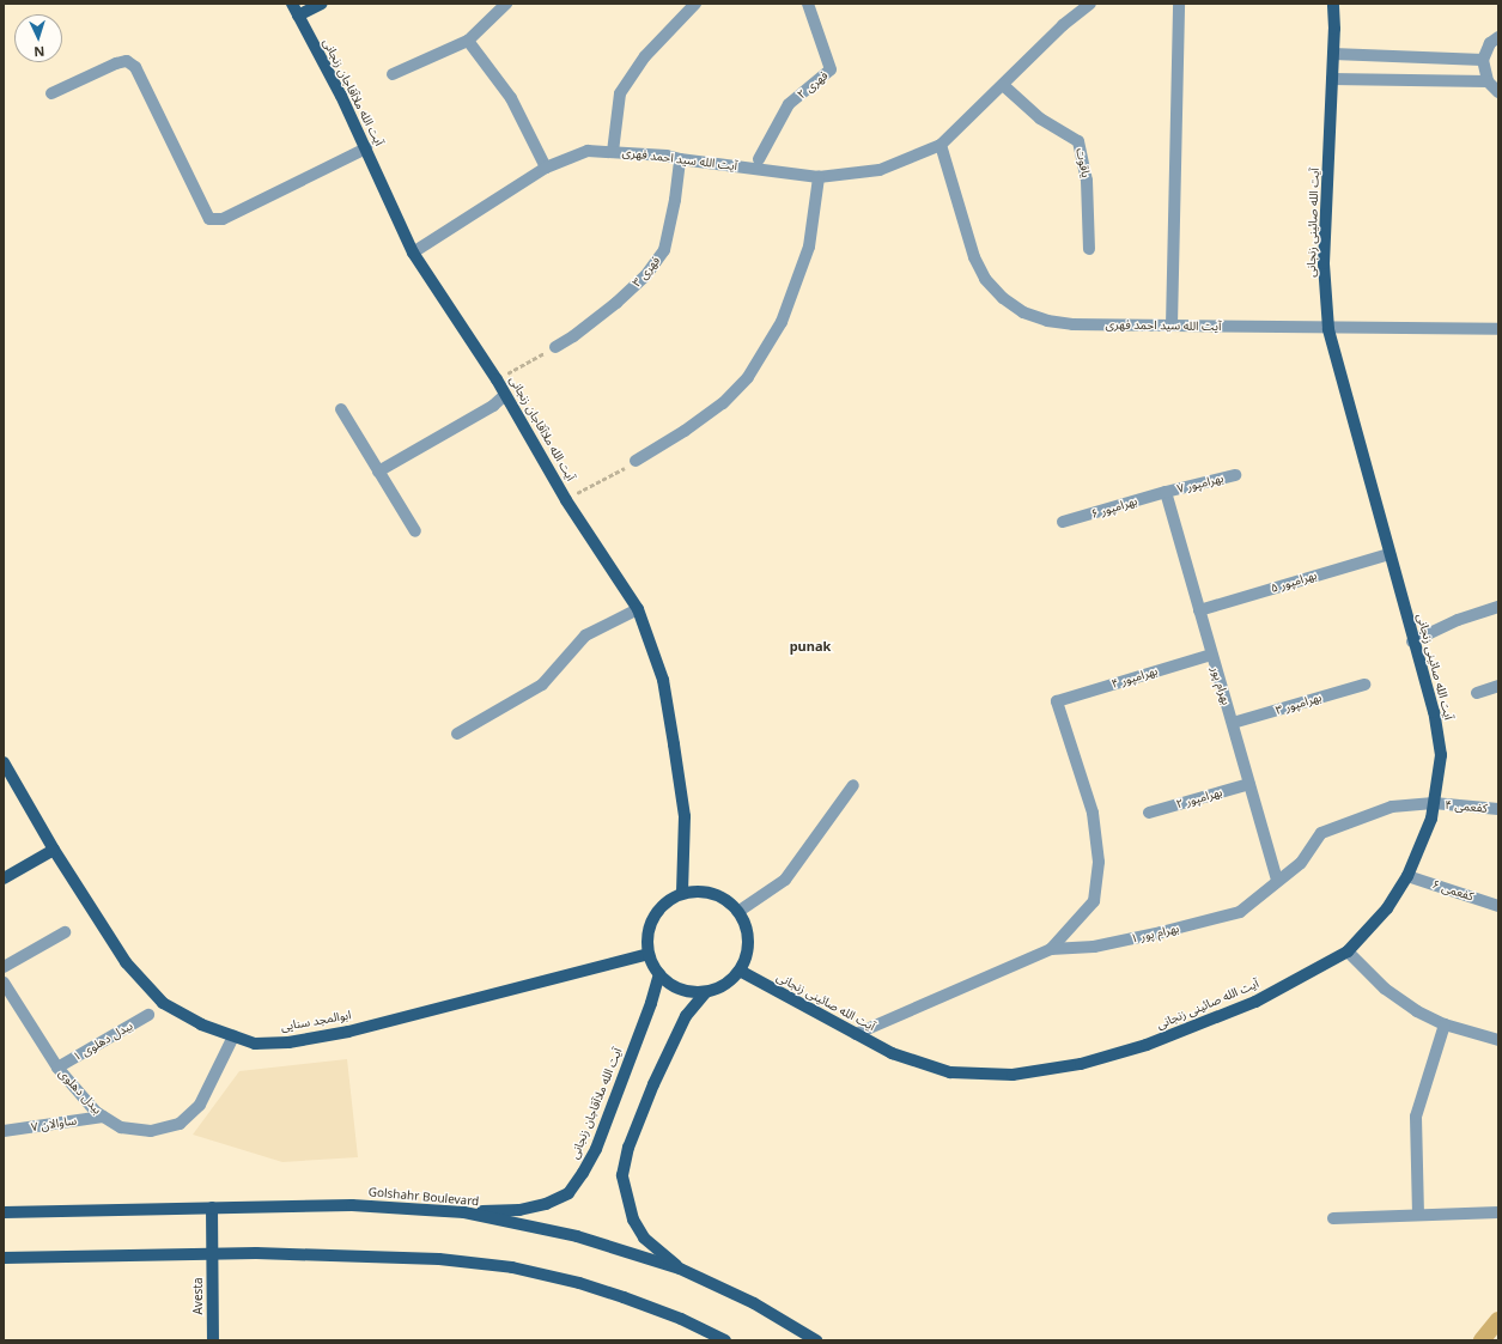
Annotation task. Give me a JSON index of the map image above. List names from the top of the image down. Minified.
{"streets":{"main road":["آیت الله ملاآقاجان زنجانی","آیت الله صائینی زنجانی","ابوالمجد سنایی","Golshahr Boulevard","Avesta"],"street":["فهری ۲","آیت الله سید احمد فهری","یاقوت","فهری ۳","بهرامپور ۷","بهرامپور ۶","بهرامپور ۵","بهرامپور ۴","بهرام پور","بهرامپور ۳","بهرامپور ۲","کفعمی ۴","کفعمی ۶","بهرام پور ۱","بیدل دهلوی ۱","بیدل دهلوی","ساوالان ۷"]},"crossings":[["آیت الله ملاآقاجان زنجانی","آیت الله سید احمد فهری"],["آیت الله ملاآقاجان زنجانی","آیت الله صائینی زنجانی"],["آیت الله ملاآقاجان زنجانی","ابوالمجد سنایی"],["آیت الله ملاآقاجان زنجانی","Golshahr Boulevard"],["آیت الله سید احمد فهری","یاقوت"],["آیت الله سید احمد فهری","آیت الله صائینی زنجانی"],["آیت الله سید احمد فهری","فهری ۳"],["آیت الله صائینی زنجانی","بهرامپور ۵"],["آیت الله صائینی زنجانی","کفعمی ۴"],["آیت الله صائینی زنجانی","کفعمی ۶"],["آیت الله صائینی زنجانی","بهرام پور ۱"],["آیت الله صائینی زنجانی","ابوالمجد سنایی"],["بهرامپور ۷","بهرامپور ۶"],["بهرامپور ۷","بهرام پور"],["بهرامپور ۶","بهرام پور"],["بهرامپور ۵","بهرام پور"],["بهرامپور ۴","بهرام پور"],["بهرامپور ۴","بهرام پور ۱"],["بهرام پور","بهرامپور ۳"],["بهرام پور","بهرامپور ۲"],["بهرام پور","بهرام پور ۱"],["کفعمی ۴","بهرام پور ۱"],["ابوالمجد سنایی","بیدل دهلوی"],["بیدل دهلوی ۱","بیدل دهلوی"],["بیدل دهلوی","ساوالان ۷"],["Golshahr Boulevard","Avesta"]],"districts":["punak"],"north":"bottom"}
